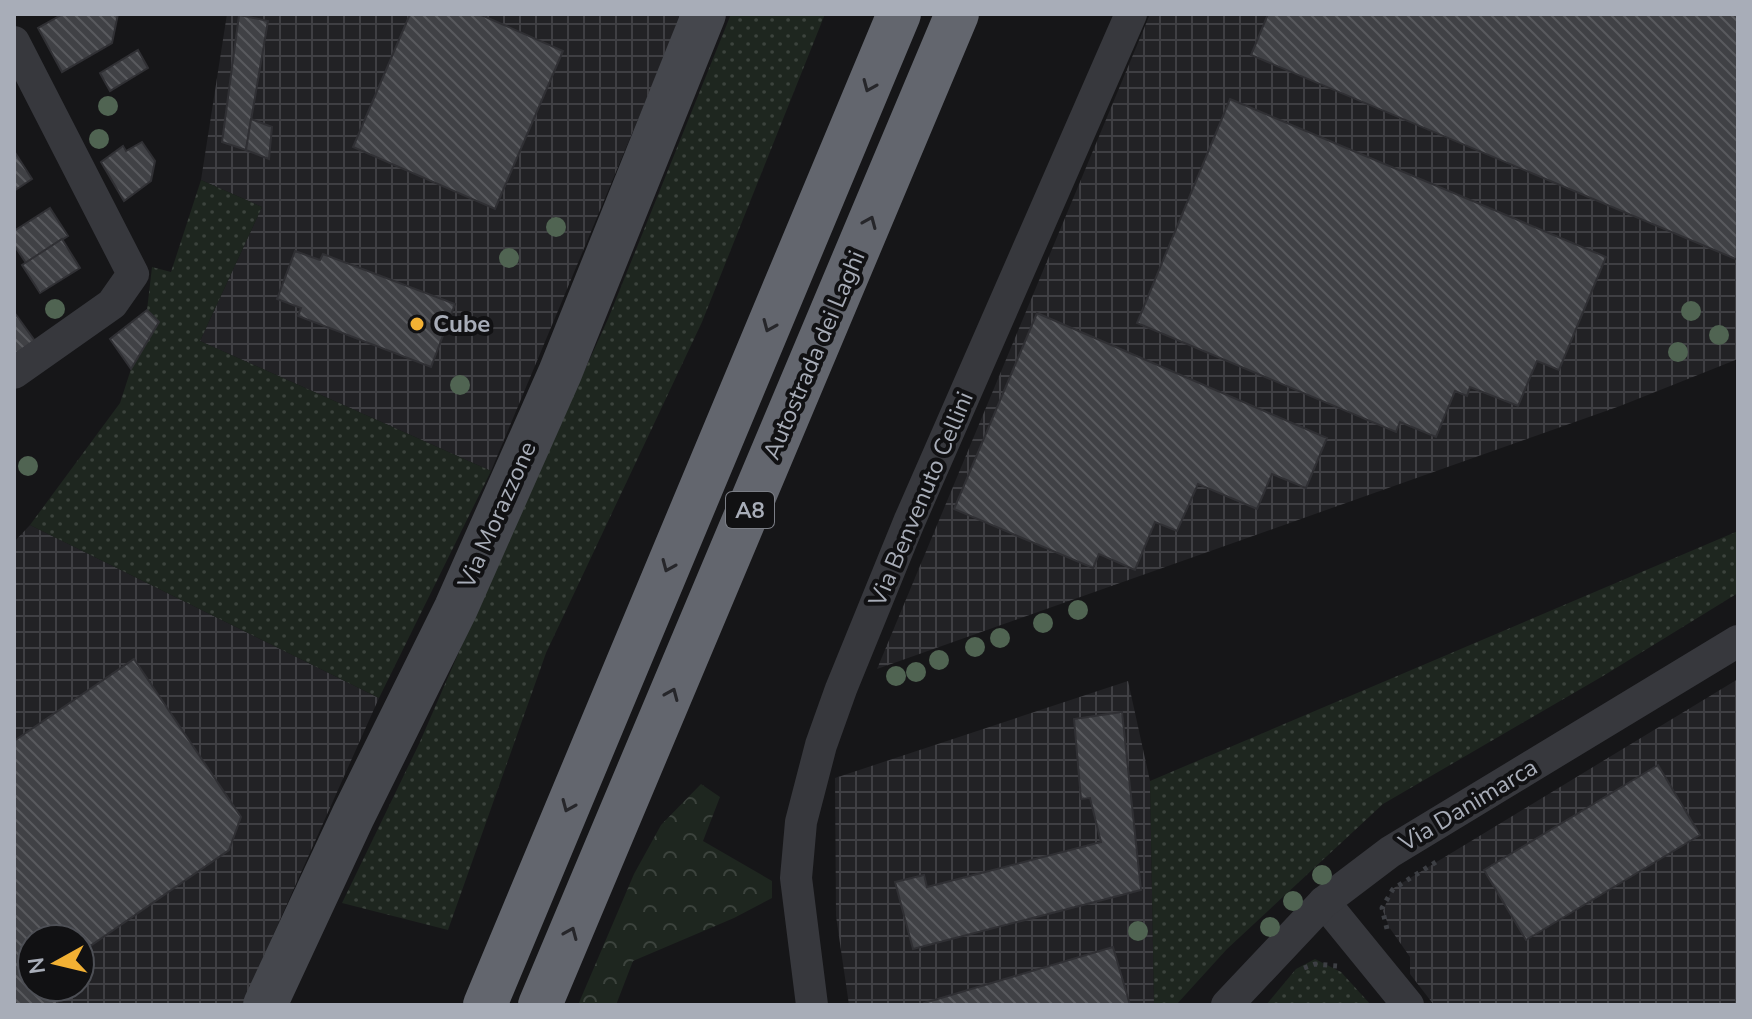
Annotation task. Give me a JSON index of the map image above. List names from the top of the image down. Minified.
{"streets":{"highway":["Autostrada dei Laghi","A8"],"street":["Via Benvenuto Cellini","Via Morazzone","Via Danimarca"]},"places":["Cube"],"north":"left"}
